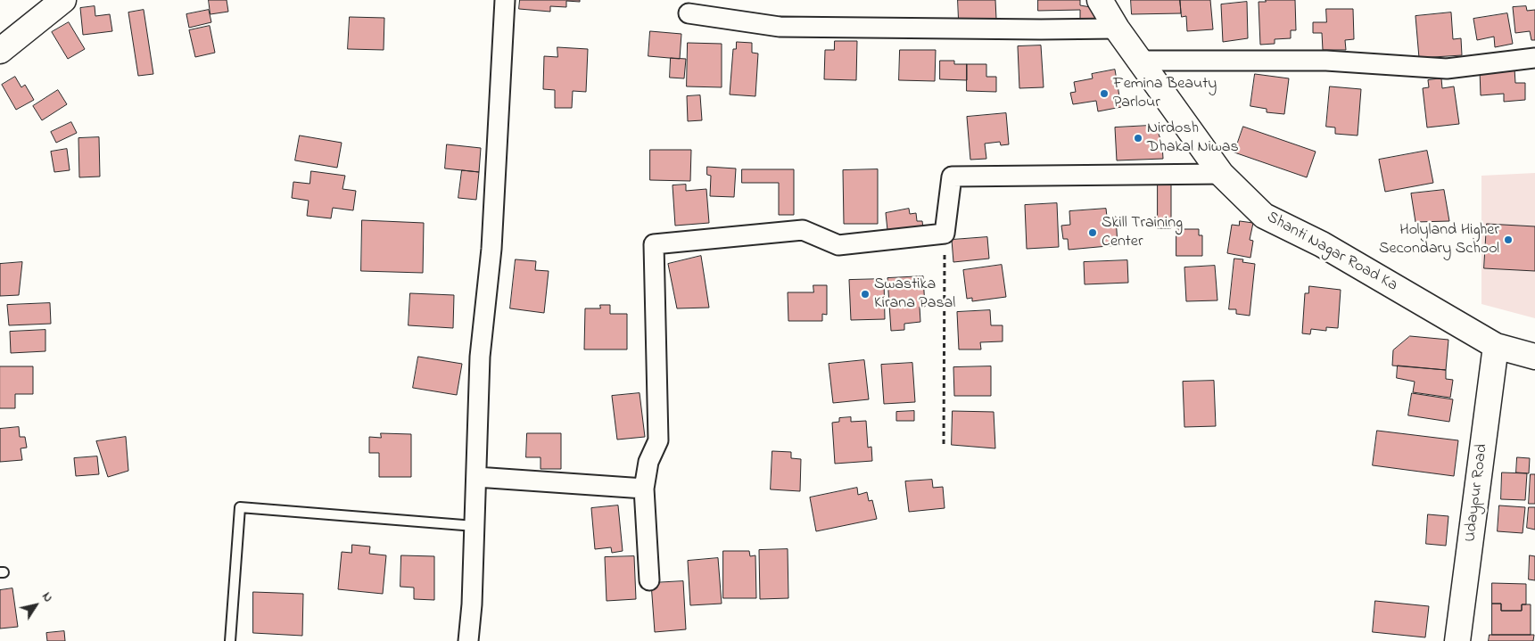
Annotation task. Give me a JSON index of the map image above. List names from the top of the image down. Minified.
{"streets":{"main road":["Shanti Nagar Road Ka","Udaypur Road"]},"crossings":[["Shanti Nagar Road Ka","Udaypur Road"]],"places":["Femina Beauty Parlour","Nirdosh Dhakal Niwas","Skill Training Center","Holyland Higher Secondary School","Swastika Kirana Pasal"],"north":"top right"}
